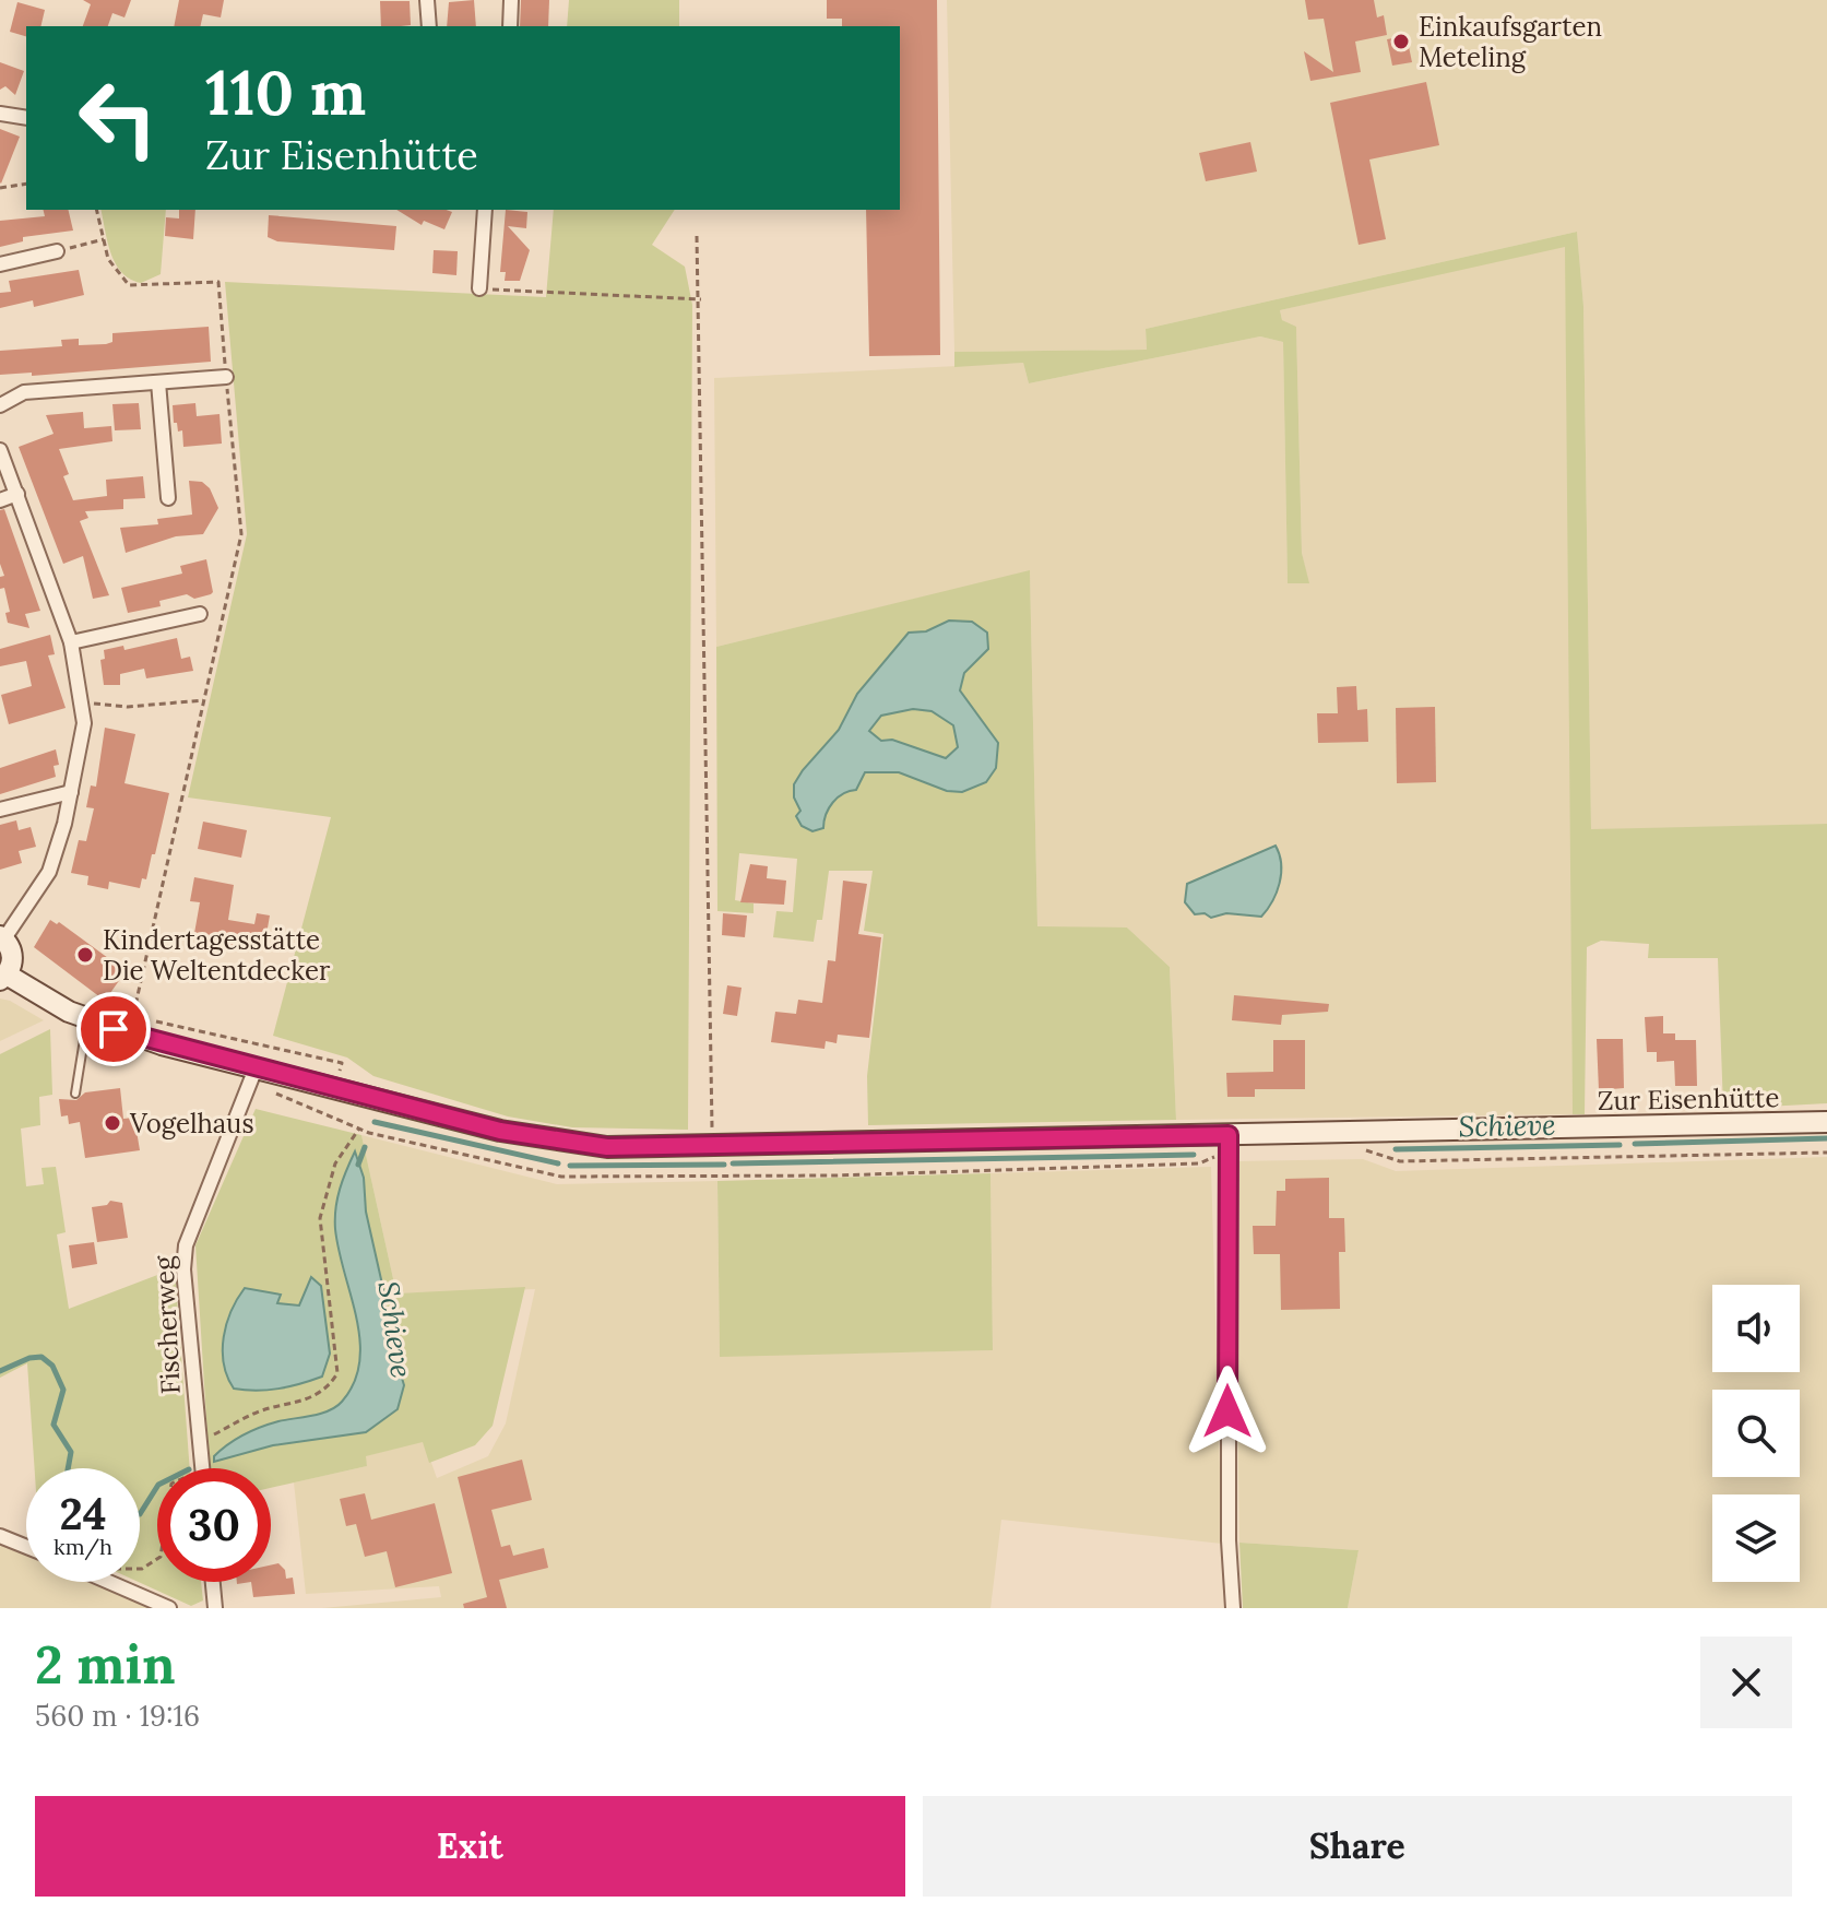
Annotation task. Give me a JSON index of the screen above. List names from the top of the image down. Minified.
{"streets":{"street":["Zur Eisenhütte","Fischerweg"]},"crossings":[["Zur Eisenhütte","Fischerweg"]],"water":["Schieve"],"places":["Einkaufsgarten Meteling","Kindertagesstätte Die Weltentdecker","Vogelhaus"],"page":{"turn":["110 m","Zur Eisenhütte"],"speed":"24 km/h","limit":"30","heading":["2 min","560 m · 19:16"],"buttons":["Exit","Share"]}}
